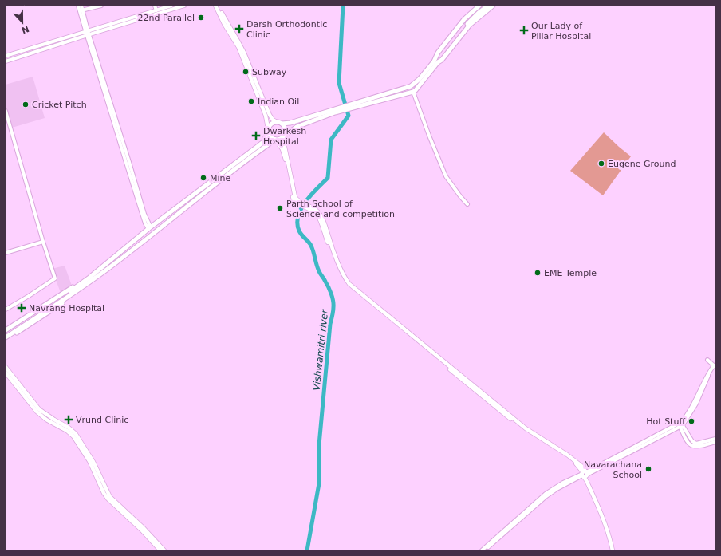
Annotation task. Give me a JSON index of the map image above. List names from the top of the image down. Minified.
{"water":["Vishwamitri river"],"places":{"other":["22nd Parallel","Subway","Indian Oil","Cricket Pitch","Eugene Ground","Mine","Parth School of Science and competition","EME Temple","Hot Stuff","Navarachana School"],"health":["Darsh Orthodontic Clinic","Our Lady of Pillar Hospital","Dwarkesh Hospital","Navrang Hospital","Vrund Clinic"]},"north":"bottom"}
